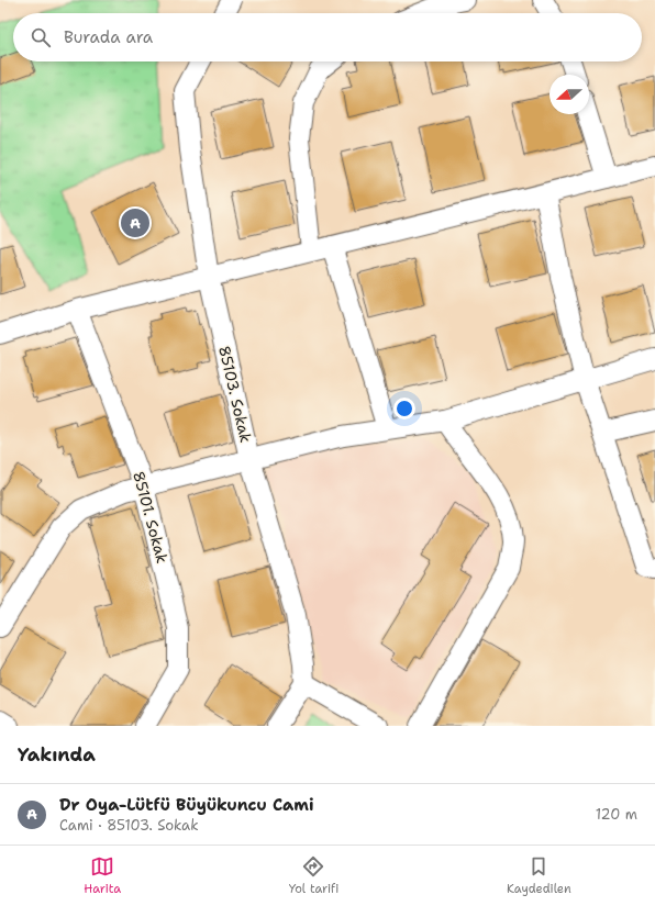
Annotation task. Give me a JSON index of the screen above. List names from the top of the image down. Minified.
{"streets":{"street":["85103. Sokak","85101. Sokak"]},"north":"left","page":{"search":"Burada ara","pins":"A","heading":"Yakında","list":[{"mark":"A","name":"Dr Oya-Lütfü Büyükuncu Cami","note":"Cami · 85103. Sokak","value":"120 m"}],"nav":["Harita","Yol tarifi","Kaydedilen"]}}
